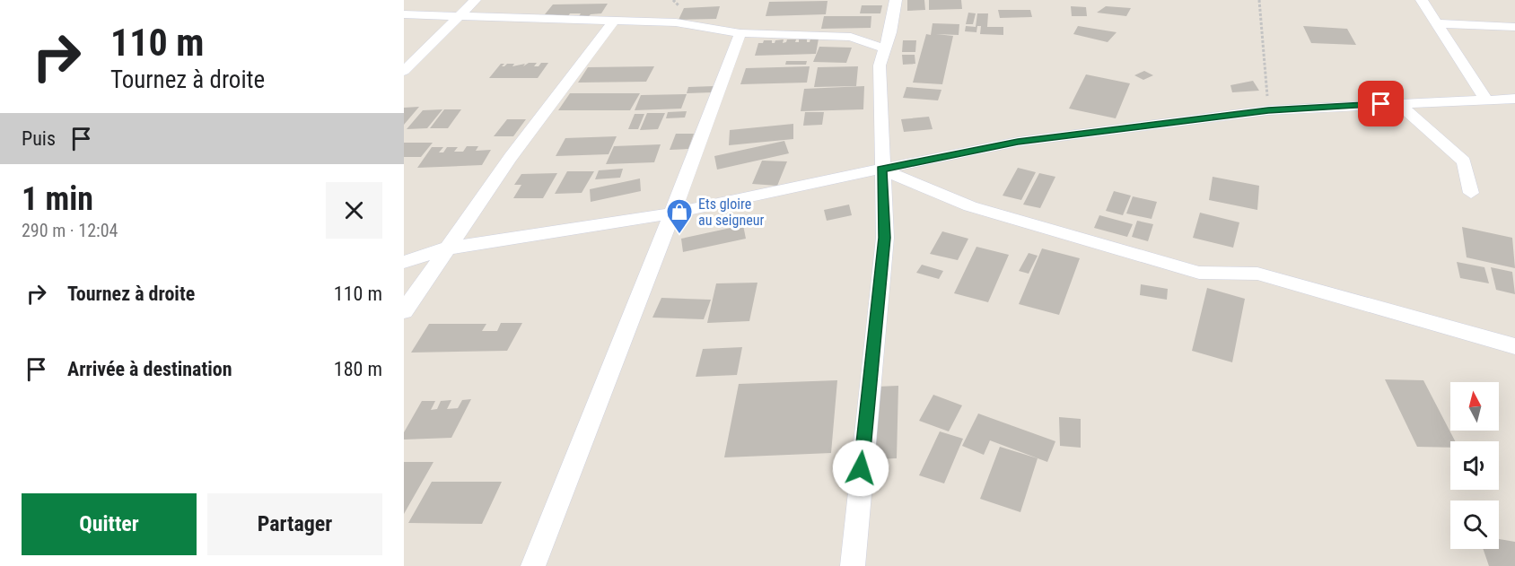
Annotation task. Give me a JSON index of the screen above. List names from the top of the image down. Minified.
{"places":{"shop":["Ets gloire au seigneur"]},"north":"top","page":{"turn":["110 m","Tournez à droite"],"then":"Puis","heading":["1 min","290 m · 12:04"],"list":[{"name":"Tournez à droite","value":"110 m"},{"name":"Arrivée à destination","value":"180 m"}],"buttons":["Quitter","Partager"]}}
